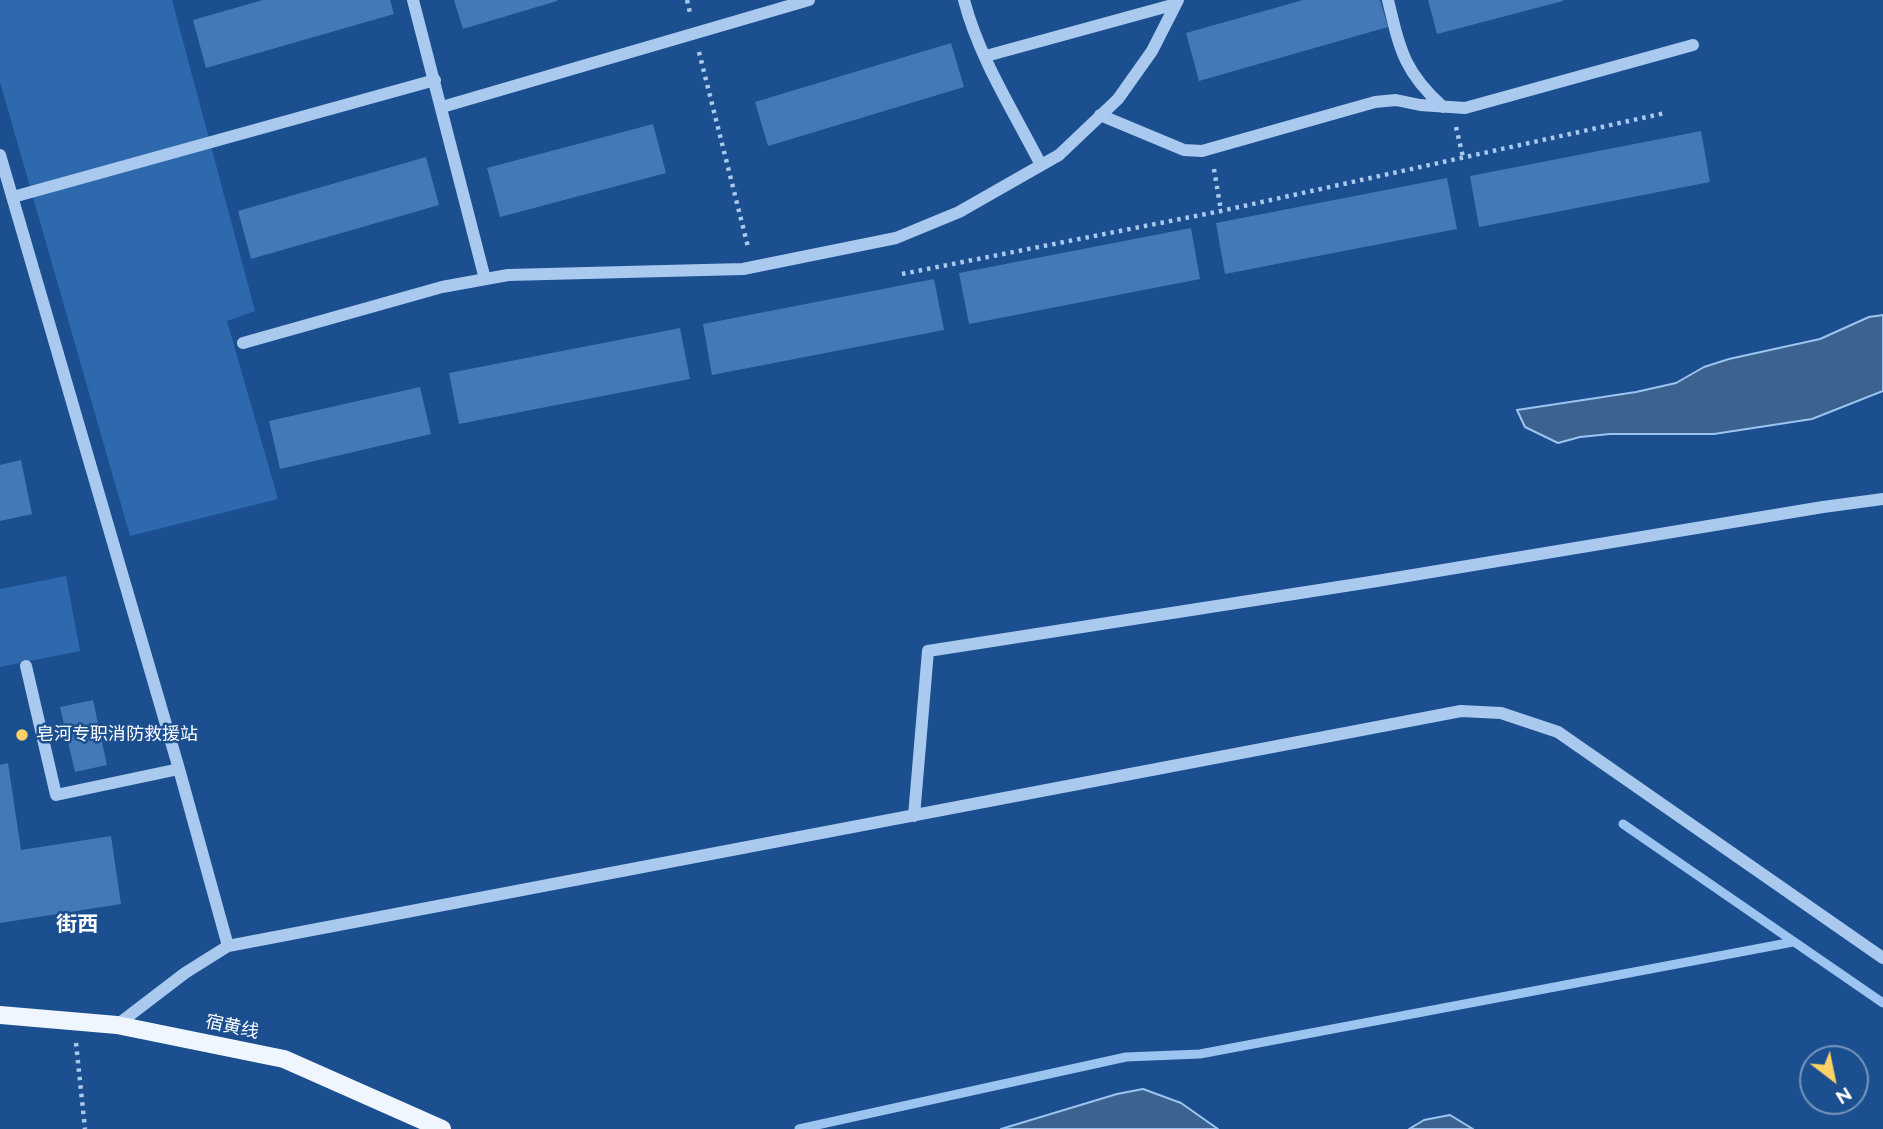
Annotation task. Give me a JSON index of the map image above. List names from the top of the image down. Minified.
{"streets":{"main road":["宿黄线"]},"districts":["街西"],"places":["皂河专职消防救援站"],"north":"bottom right"}
